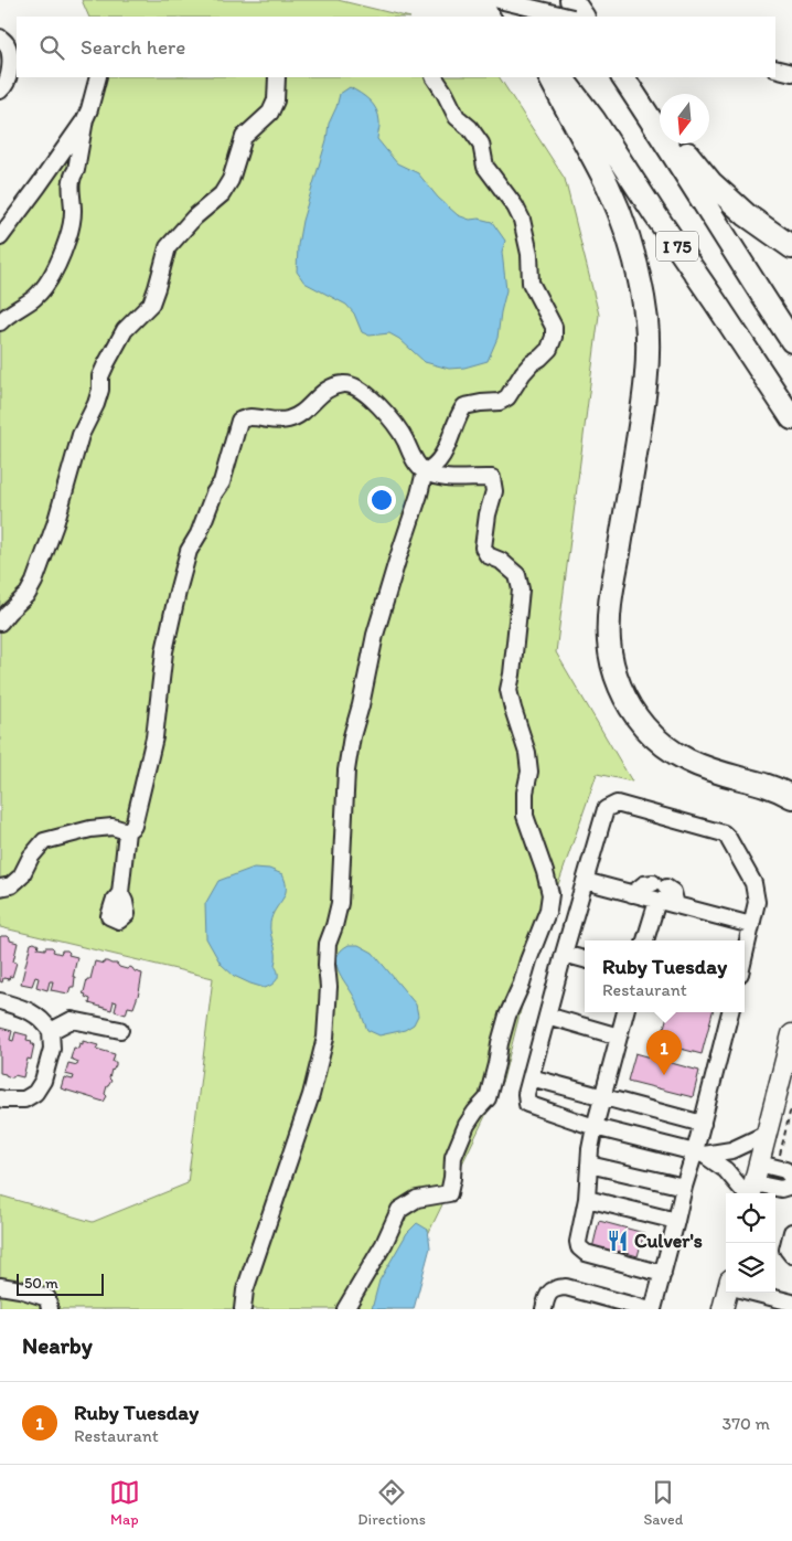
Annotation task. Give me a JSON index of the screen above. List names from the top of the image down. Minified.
{"streets":{"highway":["I 75"]},"places":{"restaurant":["Culver's"]},"scale_bar":"50 m","north":"bottom","page":{"search":"Search here","popup":["Ruby Tuesday","Restaurant"],"pins":"1","scale":"50 m","heading":"Nearby","list":[{"mark":"1","name":"Ruby Tuesday","note":"Restaurant","value":"370 m"}],"nav":["Map","Directions","Saved"]}}
